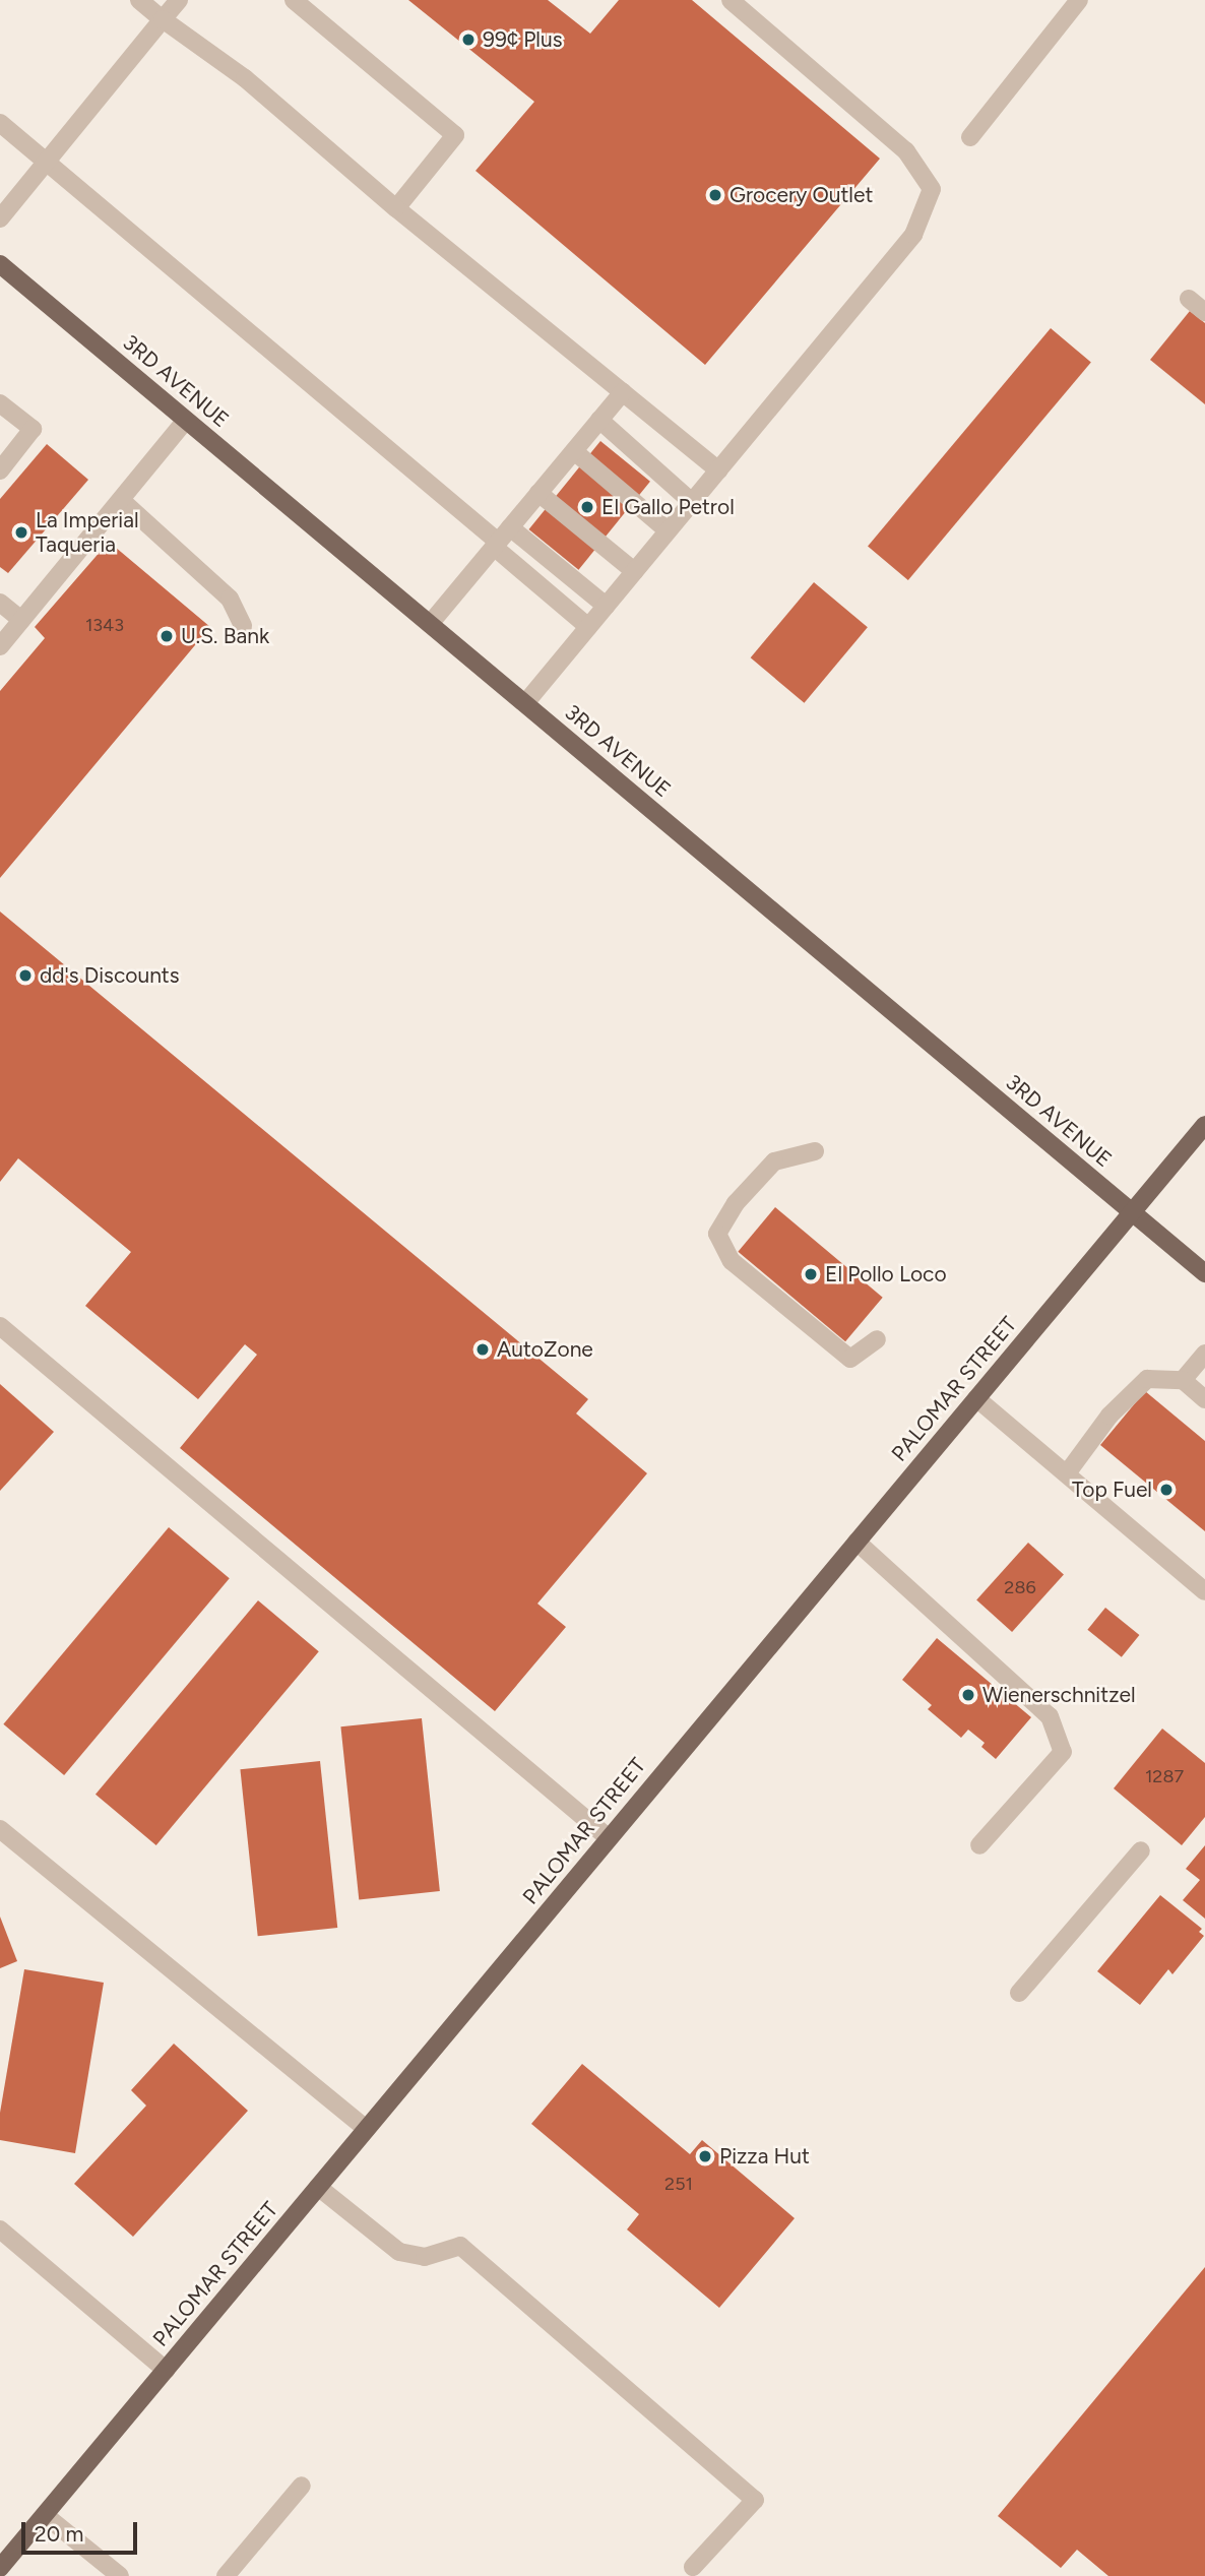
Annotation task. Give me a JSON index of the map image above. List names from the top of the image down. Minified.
{"streets":{"main road":["3RD AVENUE","PALOMAR STREET"]},"crossings":[["3RD AVENUE","PALOMAR STREET"]],"places":["99¢ Plus","Grocery Outlet","El Gallo Petrol","La Imperial Taqueria","U.S. Bank","dd's Discounts","El Pollo Loco","AutoZone","Top Fuel","Wienerschnitzel","Pizza Hut"],"house_numbers":["1343","286","1287","251"],"scale_bar":"20 m"}
